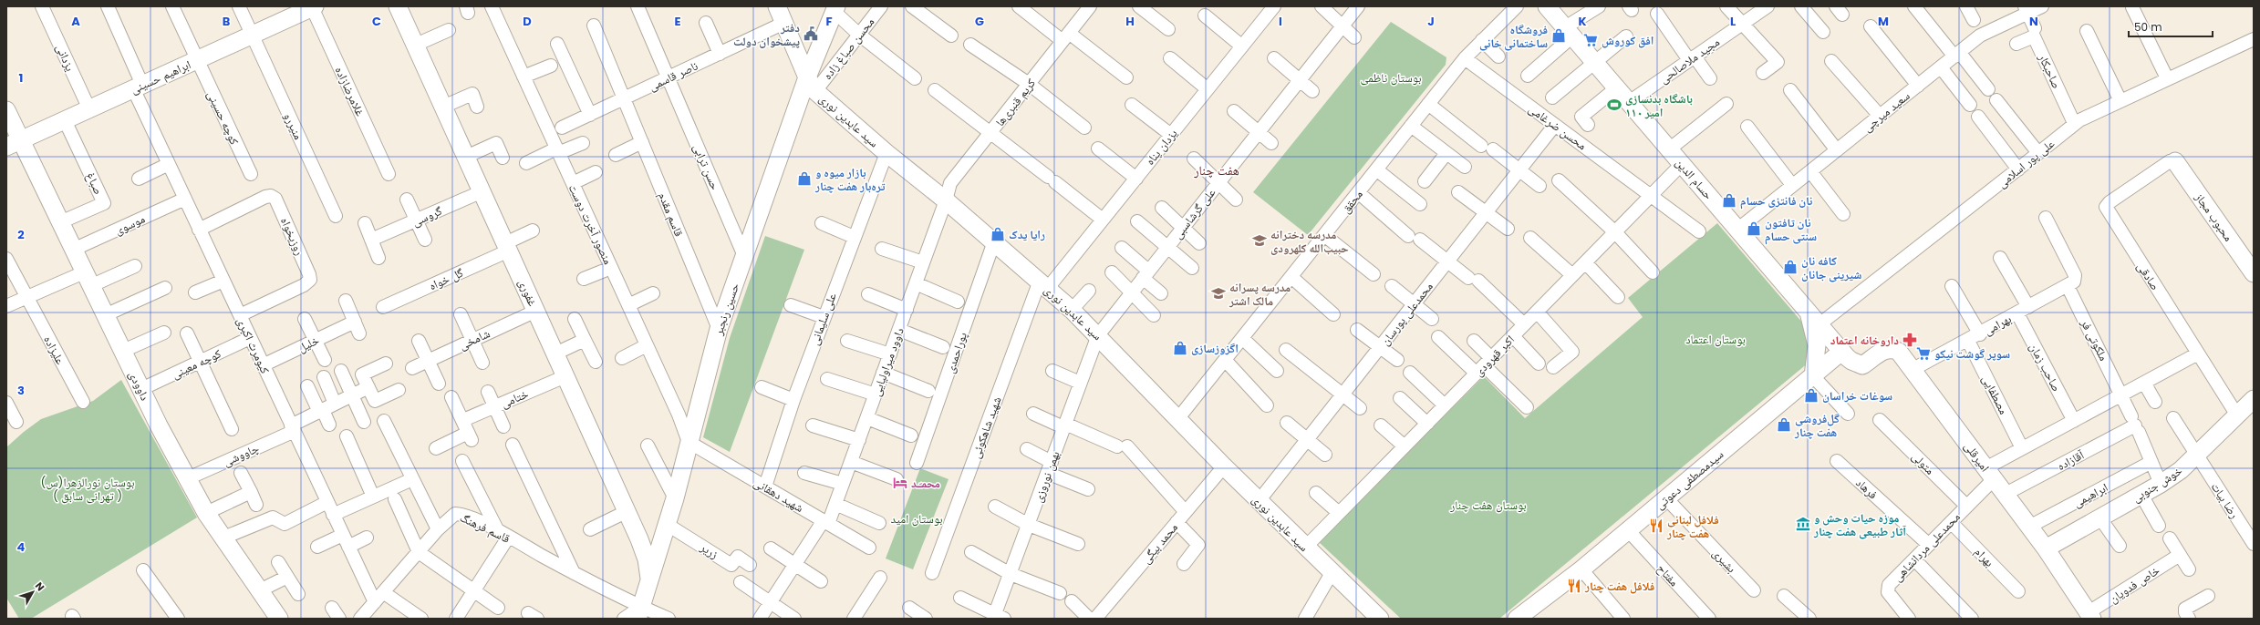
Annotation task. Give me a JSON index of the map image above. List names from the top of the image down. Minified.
{"streets":{"main road":["ابراهیم حسینی","سید عابدین نوری","حسام الدین","محبوب مجاز","غفوری","حسین رنجبر","داوودی","امیرقلی","سیدمصطفی دعوتی","خوش جنوبی"],"street":["محسن صباغ زاده","یزدانی","مجید ملاصالحی","صاحبکار","ناصر قاسمی","غلامرضازاده","کریم قنبری‌ها","سعید میرچی","کوچه حسینی","منیررو","محسن ضرغامی","یزدان پناه","علی پور اسلامی","حسن ترابی","صباغ","محقق","علی گرشاسبی","قاسم مقدم","گروسی","موسوی","منصور آخرت دوست","روزیخواه","صادقی","گل خواه","محمدعلی پورسان","علی سلیمانی","بهرامی","شامخی","ملکوتی فر","خلیل","کیومرث اکبری","علیزاده","پوراحمدی","اکبر قهرودی","داوود میراولیایی","کوچه معینی","صاحب زمان","مصطفایی","ختامی","شهید شاهکوئی","چاووشی","آقازاده","متولی","بهمن نوروزی","فرهاد","شهید دهقانی","ابراهیمی","رضا بیات","قاسم فرهنگ","محمد بیگی","محمدعلی مردانشاهی","زریر","بهرام","بشیری","مفتاح","خاص فدویان"]},"crossings":[["محسن صباغ زاده","سید عابدین نوری"],["محسن صباغ زاده","حسین رنجبر"],["یزدانی","ابراهیم حسینی"],["مجید ملاصالحی","حسام الدین"],["صاحبکار","علی پور اسلامی"],["ناصر قاسمی","سید عابدین نوری"],["ناصر قاسمی","حسن ترابی"],["ناصر قاسمی","قاسم مقدم"],["ابراهیم حسینی","غلامرضازاده"],["ابراهیم حسینی","کوچه حسینی"],["ابراهیم حسینی","منیررو"],["ابراهیم حسینی","صباغ"],["ابراهیم حسینی","کیومرث اکبری"],["ابراهیم حسینی","داوودی"],["کریم قنبری‌ها","سید عابدین نوری"],["کریم قنبری‌ها","داوود میراولیایی"],["سعید میرچی","حسام الدین"],["سید عابدین نوری","یزدان پناه"],["سید عابدین نوری","محقق"],["سید عابدین نوری","علی گرشاسبی"],["سید عابدین نوری","حسین رنجبر"],["سید عابدین نوری","محمدعلی پورسان"],["سید عابدین نوری","علی سلیمانی"],["سید عابدین نوری","پوراحمدی"],["سید عابدین نوری","اکبر قهرودی"],["سید عابدین نوری","داوود میراولیایی"],["سید عابدین نوری","شهید شاهکوئی"],["سید عابدین نوری","بهمن نوروزی"],["سید عابدین نوری","محمد بیگی"],["محسن ضرغامی","محقق"],["محسن ضرغامی","محمدعلی پورسان"],["محسن ضرغامی","اکبر قهرودی"],["یزدان پناه","شهید شاهکوئی"],["علی پور اسلامی","حسام الدین"],["حسن ترابی","حسین رنجبر"],["حسام الدین","اکبر قهرودی"],["حسام الدین","امیرقلی"],["حسام الدین","سیدمصطفی دعوتی"],["صباغ","داوودی"],["علی گرشاسبی","بهمن نوروزی"],["قاسم مقدم","حسین رنجبر"],["گروسی","غفوری"],["محبوب مجاز","صادقی"],["موسوی","کیومرث اکبری"],["موسوی","داوودی"],["منصور آخرت دوست","حسین رنجبر"],["منصور آخرت دوست","شهید دهقانی"],["روزیخواه","کیومرث اکبری"],["صادقی","خوش جنوبی"],["گل خواه","غفوری"],["غفوری","حسین رنجبر"],["غفوری","شامخی"],["غفوری","ختامی"],["حسین رنجبر","شهید دهقانی"],["حسین رنجبر","قاسم فرهنگ"],["حسین رنجبر","زریر"],["علی سلیمانی","شهید دهقانی"],["بهرامی","ملکوتی فر"],["بهرامی","صاحب زمان"],["بهرامی","مصطفایی"],["بهرامی","امیرقلی"],["ملکوتی فر","آقازاده"],["ملکوتی فر","خوش جنوبی"],["ملکوتی فر","ابراهیمی"],["خلیل","کیومرث اکبری"],["کیومرث اکبری","کوچه معینی"],["کیومرث اکبری","چاووشی"],["کیومرث اکبری","قاسم فرهنگ"],["داوود میراولیایی","شهید دهقانی"],["کوچه معینی","داوودی"],["داوودی","چاووشی"],["امیرقلی","آقازاده"],["امیرقلی","سیدمصطفی دعوتی"],["امیرقلی","خوش جنوبی"],["امیرقلی","ابراهیمی"],["امیرقلی","محمدعلی مردانشاهی"],["امیرقلی","خاص فدویان"],["متولی","محمدعلی مردانشاهی"],["سیدمصطفی دعوتی","بشیری"],["سیدمصطفی دعوتی","مفتاح"],["خوش جنوبی","رضا بیات"],["فرهاد","محمدعلی مردانشاهی"],["محمدعلی مردانشاهی","بهرام"]],"districts":["هفت چنار"],"parks":["بوستان ناظمی","بوستان اعتماد","بوستان نورالزهرا(س) ( تهرانی سابق )","بوستان هفت چنار","بوستان امید"],"places":{"public building":["دفتر پیشخوان دولت"],"shop":["فروشگاه ساختمانی خانی","بازار میوه و تره‌بار هفت چنار","نان فانتزی حسام","نان تافتون سنتی حسام","رایا یدک","کافه نان شیرینی جانان","اگزوزسازی","سوغات خراسان","گل‌فروشی هفت چنار"],"supermarket":["افق کوروش","سوپر گوشت نیکو"],"sports":["باشگاه بدنسازی امیر ۱۱۰"],"school or university":["مدرسه دخترانه حبیب‌الله کلهرودی","مدرسه پسرانه مالک اشتر"],"pharmacy":["داروخانه اعتماد"],"hotel":["محمـّـد"],"museum":["موزه حیات وحش و آثار طبیعی هفت چنار"],"restaurant":["فلافل لبنانی هفت چنار","فلافل هفت چنار"]},"scale_bar":"50 m","north":"top right","grid":{"columns":["A","B","C","D","E","F","G","H","I","J","K","L","M","N"],"rows":["1","2","3","4"]}}
